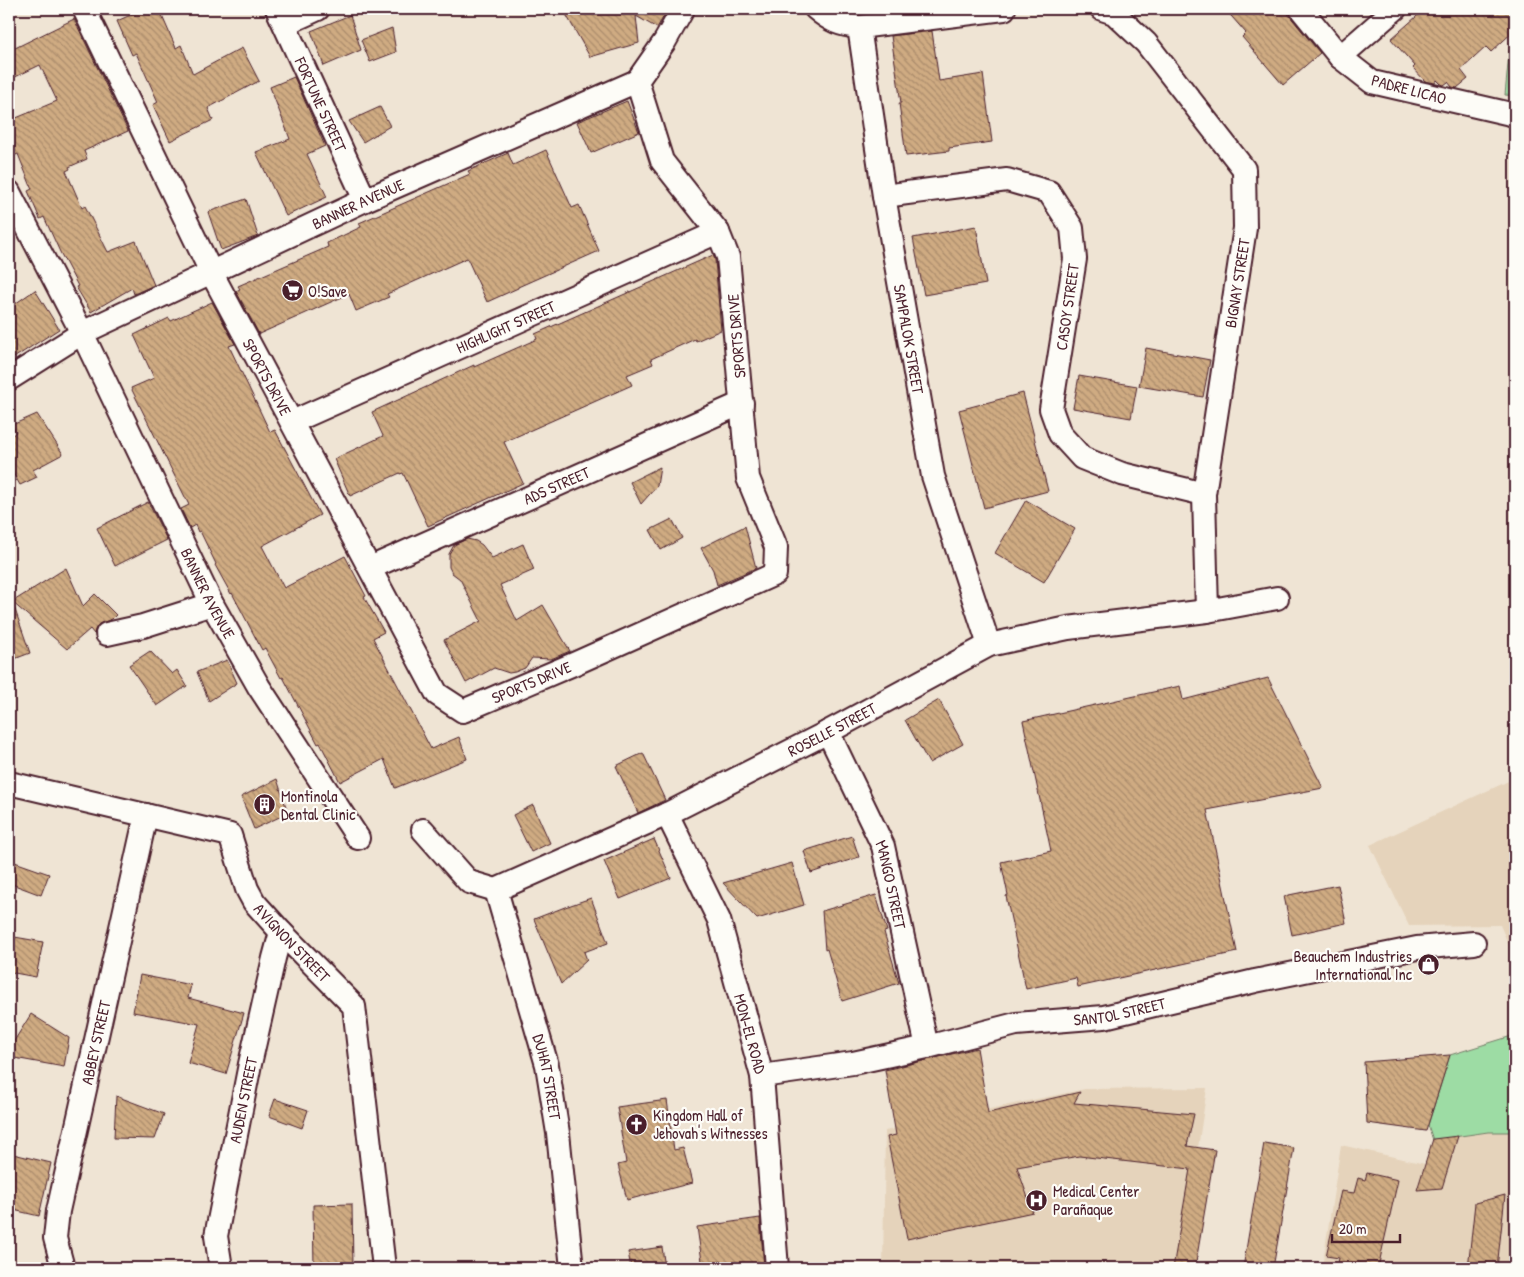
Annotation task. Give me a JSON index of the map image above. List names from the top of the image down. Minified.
{"streets":{"street":["PADRE LICAO","FORTUNE STREET","BANNER AVENUE","BIGNAY STREET","CASOY STREET","HIGHLIGHT STREET","SPORTS DRIVE","SAMPALOK STREET","ADS STREET","ROSELLE STREET","MANGO STREET","AVIGNON STREET","SANTOL STREET","MON-EL ROAD","ABBEY STREET","DUHAT STREET","AUDEN STREET"]},"crossings":[["FORTUNE STREET","BANNER AVENUE"],["BANNER AVENUE","SPORTS DRIVE"],["BIGNAY STREET","CASOY STREET"],["BIGNAY STREET","ROSELLE STREET"],["CASOY STREET","SAMPALOK STREET"],["HIGHLIGHT STREET","SPORTS DRIVE"],["SPORTS DRIVE","ADS STREET"],["SAMPALOK STREET","ROSELLE STREET"],["ROSELLE STREET","MANGO STREET"],["ROSELLE STREET","MON-EL ROAD"],["ROSELLE STREET","DUHAT STREET"],["MANGO STREET","SANTOL STREET"],["AVIGNON STREET","ABBEY STREET"],["AVIGNON STREET","AUDEN STREET"],["SANTOL STREET","MON-EL ROAD"]],"places":{"supermarket":["O!Save"],"building":["Montinola Dental Clinic"],"shop":["Beauchem Industries International Inc"],"church":["Kingdom Hall of Jehovah's Witnesses"],"hospital":["Medical Center Parañaque"]},"scale_bar":"20 m"}
